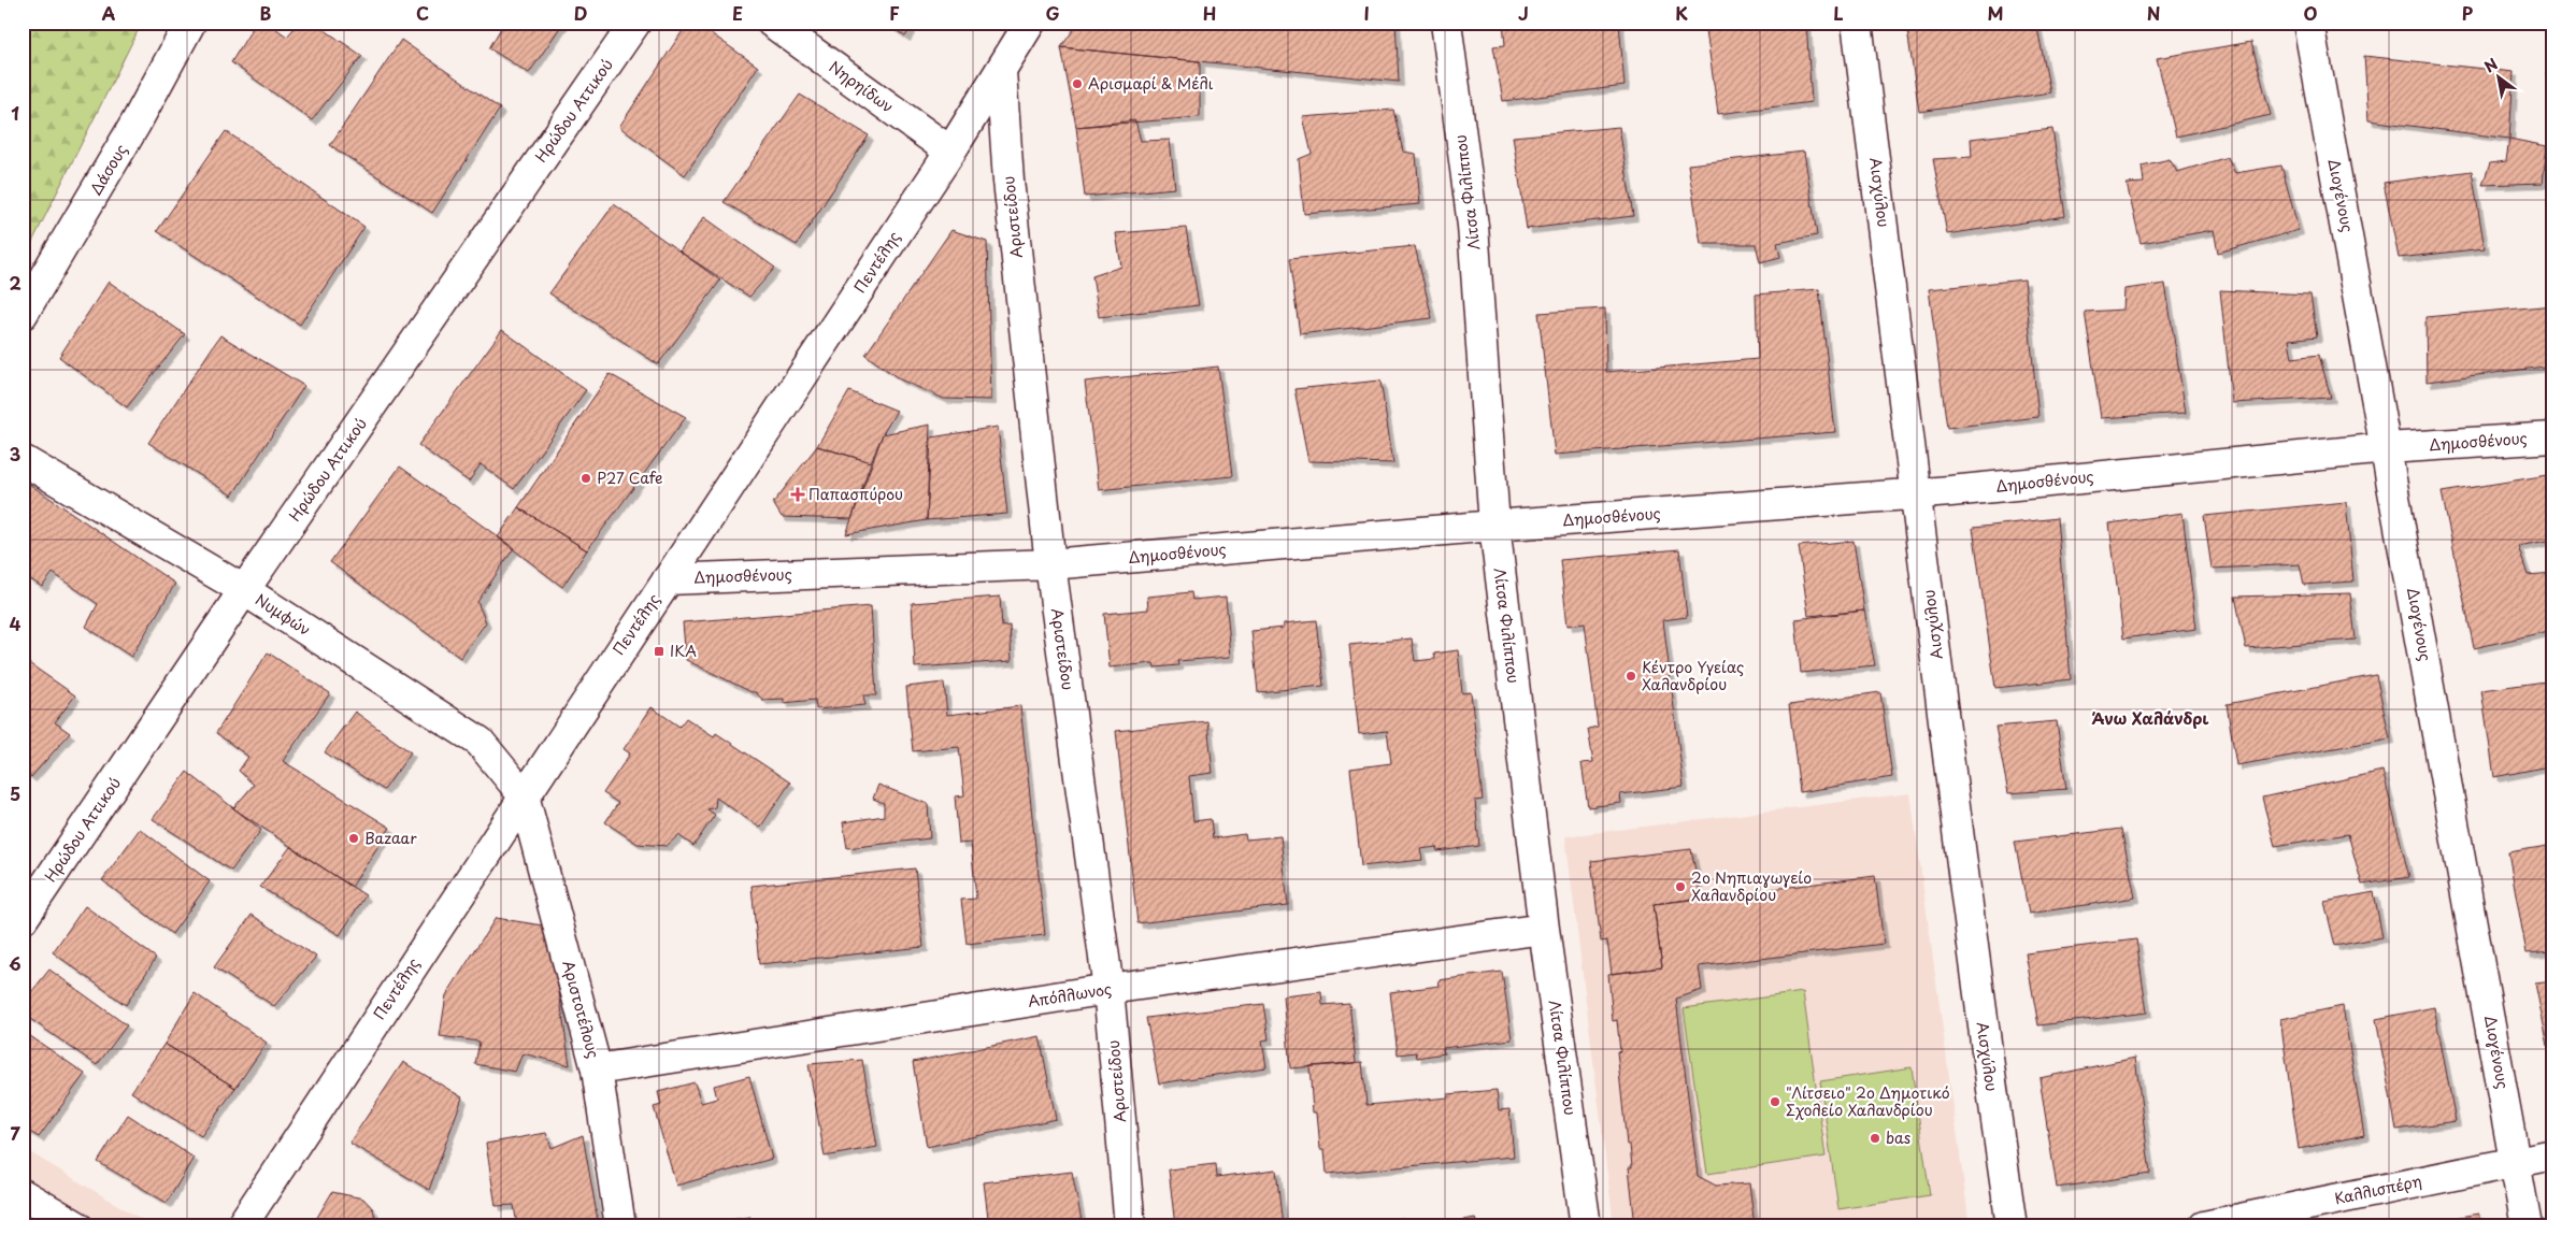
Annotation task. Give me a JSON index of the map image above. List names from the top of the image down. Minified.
{"streets":{"street":["Νηρηίδων","Ηρώδου Αττικού","Δάσους","Λίτσα Φιλίππου","Αισχύλου","Διογένους","Αριστείδου","Πεντέλης","Δημοσθένους","Νυμφών","Απόλλωνος","Αριστοτέλους","Καλλισπέρη"]},"crossings":[["Νηρηίδων","Πεντέλης"],["Ηρώδου Αττικού","Νυμφών"],["Λίτσα Φιλίππου","Δημοσθένους"],["Λίτσα Φιλίππου","Απόλλωνος"],["Αισχύλου","Δημοσθένους"],["Διογένους","Δημοσθένους"],["Διογένους","Καλλισπέρη"],["Αριστείδου","Πεντέλης"],["Αριστείδου","Δημοσθένους"],["Αριστείδου","Απόλλωνος"],["Πεντέλης","Δημοσθένους"],["Πεντέλης","Νυμφών"],["Πεντέλης","Αριστοτέλους"],["Νυμφών","Αριστοτέλους"],["Απόλλωνος","Αριστοτέλους"]],"districts":["Άνω Χαλάνδρι"],"places":{"other":["Αρισμαρί & Μέλι","P27 Cafe","Κέντρο Υγείας Χαλανδρίου","Bazaar","2ο Νηπιαγωγείο Χαλανδρίου","\"Λίτσειο\" 2ο Δημοτικό Σχολείο Χαλανδρίου","bas"],"health":["Παπασπύρου"],"transit":["ΙΚΑ"]},"north":"top left","grid":{"columns":["A","B","C","D","E","F","G","H","I","J","K","L","M","N","O","P"],"rows":["1","2","3","4","5","6","7"]}}
